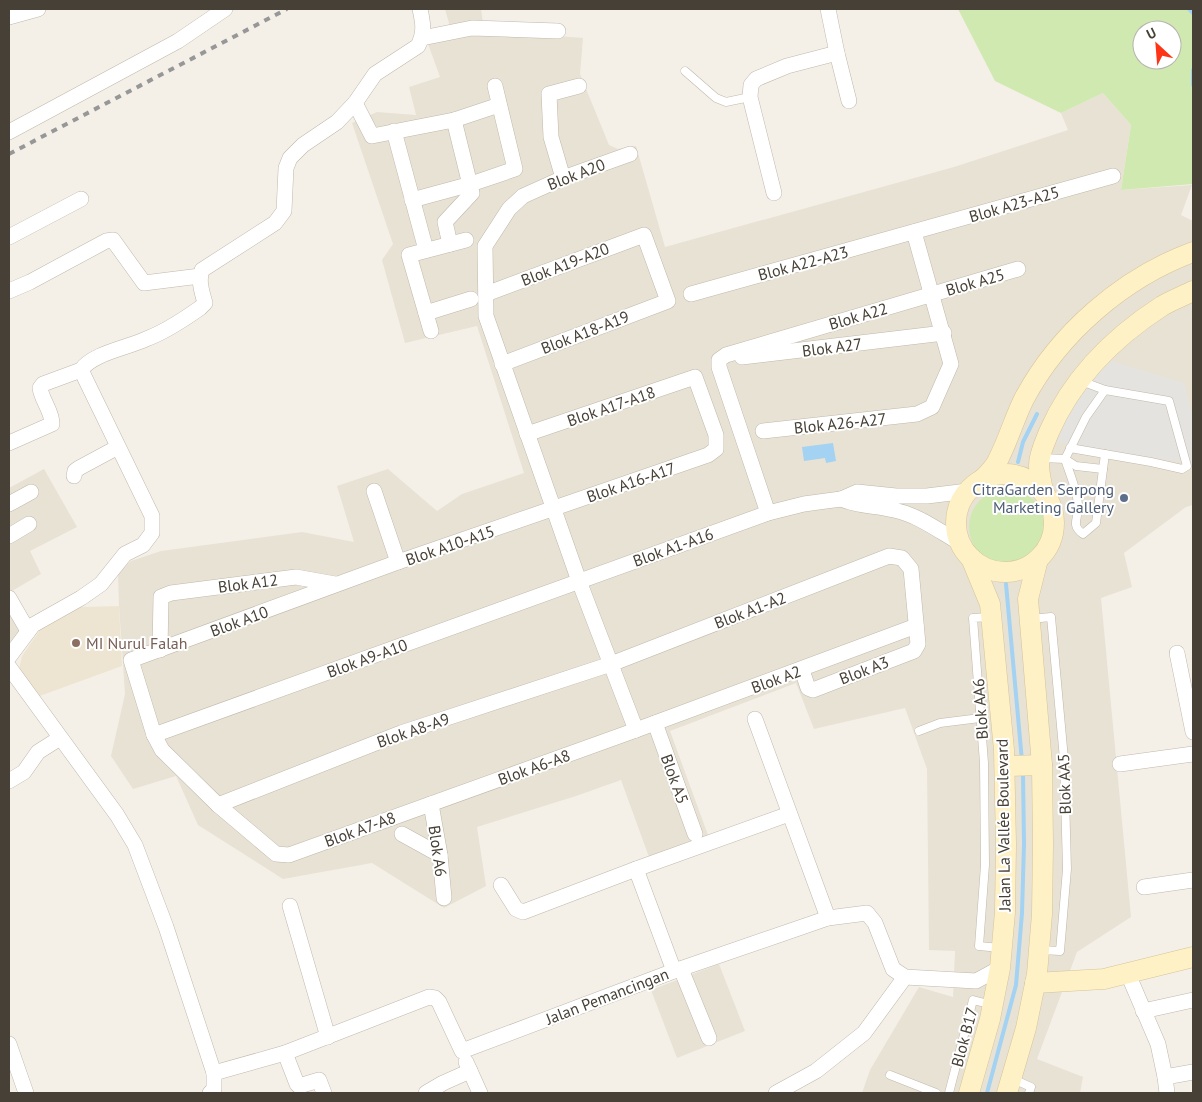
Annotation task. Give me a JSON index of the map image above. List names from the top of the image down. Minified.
{"streets":{"street":["Blok A20","Blok A23-A25","Blok A22-A23","Blok A19-A20","Blok A25","Blok A22","Blok A18-A19","Blok A27","Blok A17-A18","Blok A26-A27","Blok A16-A17","Blok A10-A15","Blok A1-A16","Blok A12","Blok A1-A2","Blok A10","Blok A9-A10","Blok A3","Blok A2","Blok A8-A9","Blok A6-A8","Blok A5","Jalan La Vallée Boulevard","Blok A7-A8","Blok A6","Jalan Pemancingan"],"lane":["Blok AA6","Blok AA5","Blok B17"]},"crossings":[["Blok A20","Blok A19-A20"],["Blok A23-A25","Blok A22-A23"],["Blok A19-A20","Blok A18-A19"],["Blok A25","Blok A22"],["Blok A22","Blok A27"],["Blok A27","Blok A26-A27"],["Blok A17-A18","Blok A16-A17"],["Blok A16-A17","Blok A10-A15"],["Blok A10-A15","Blok A12"],["Blok A10-A15","Blok A10"],["Blok A1-A16","Blok A9-A10"],["Blok A12","Blok A10"],["Blok A1-A2","Blok A3"],["Blok A1-A2","Blok A2"],["Blok A1-A2","Blok A8-A9"],["Blok A10","Blok A9-A10"],["Blok A3","Blok A2"],["Blok A2","Blok A6-A8"],["Blok A2","Blok A5"],["Blok AA6","Jalan La Vallée Boulevard"],["Blok A8-A9","Blok A7-A8"],["Blok A6-A8","Blok A7-A8"],["Blok A6-A8","Blok A6"],["Jalan La Vallée Boulevard","Blok B17"],["Blok A7-A8","Blok A6"]],"places":["CitraGarden Serpong Marketing Gallery","MI Nurul Falah"],"north":"top left"}
